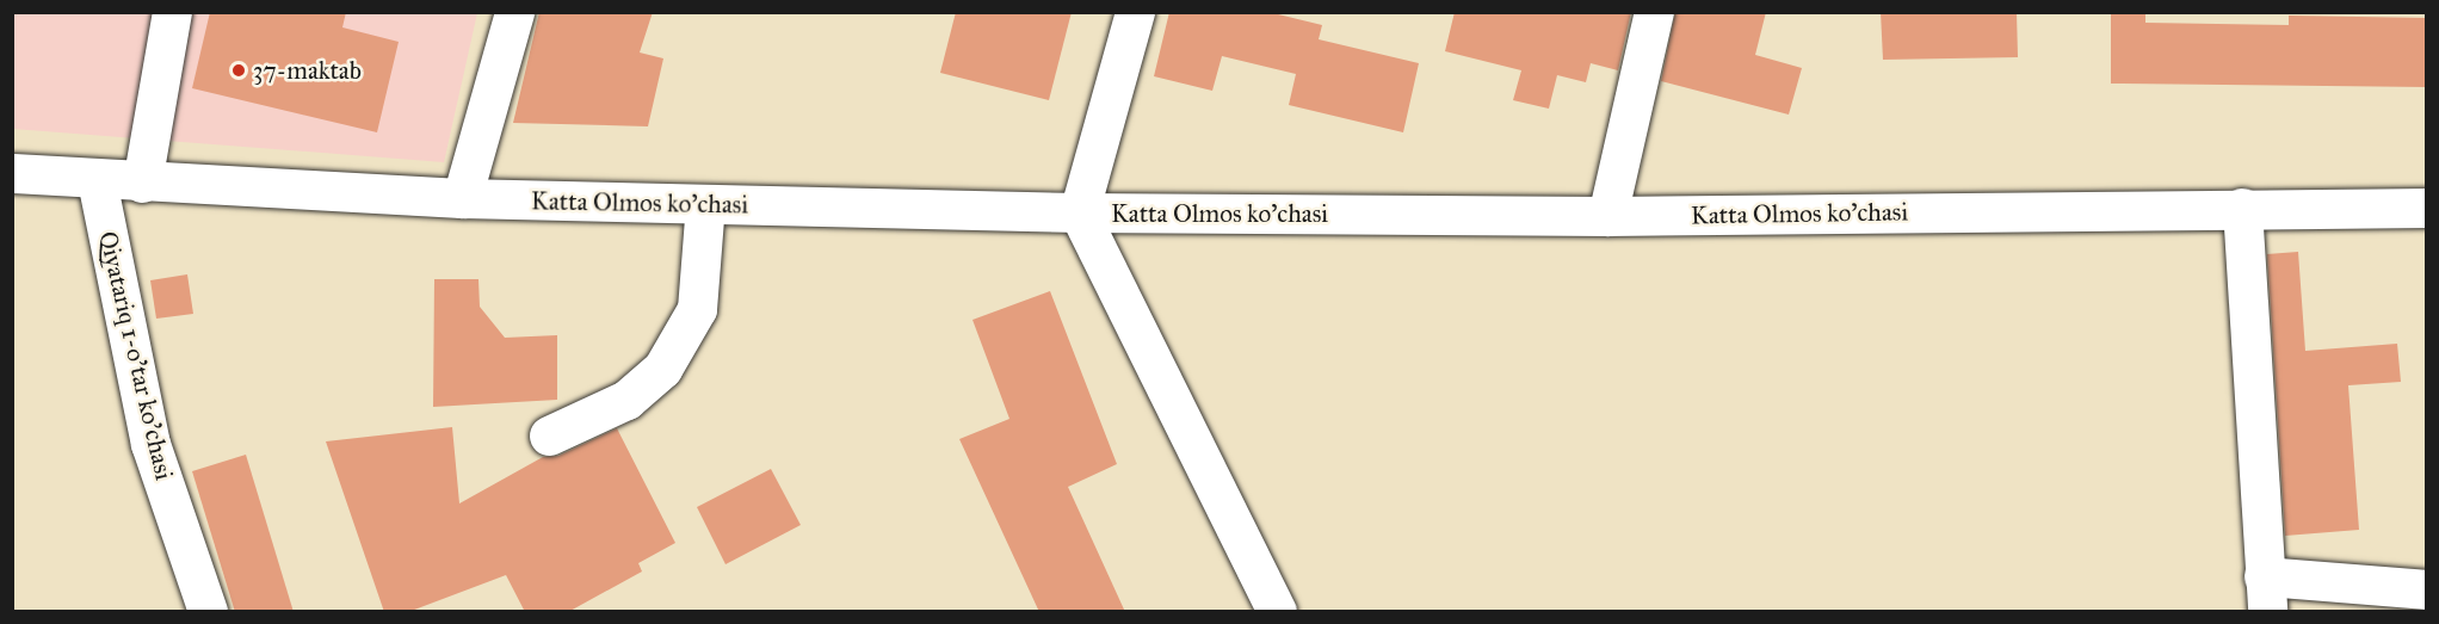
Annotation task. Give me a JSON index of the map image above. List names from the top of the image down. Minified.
{"streets":{"street":["Katta Olmos ko'chasi","Qiyatariq 1-o'tar ko'chasi"]},"crossings":[["Katta Olmos ko'chasi","Qiyatariq 1-o'tar ko'chasi"]],"places":["37-maktab"]}
